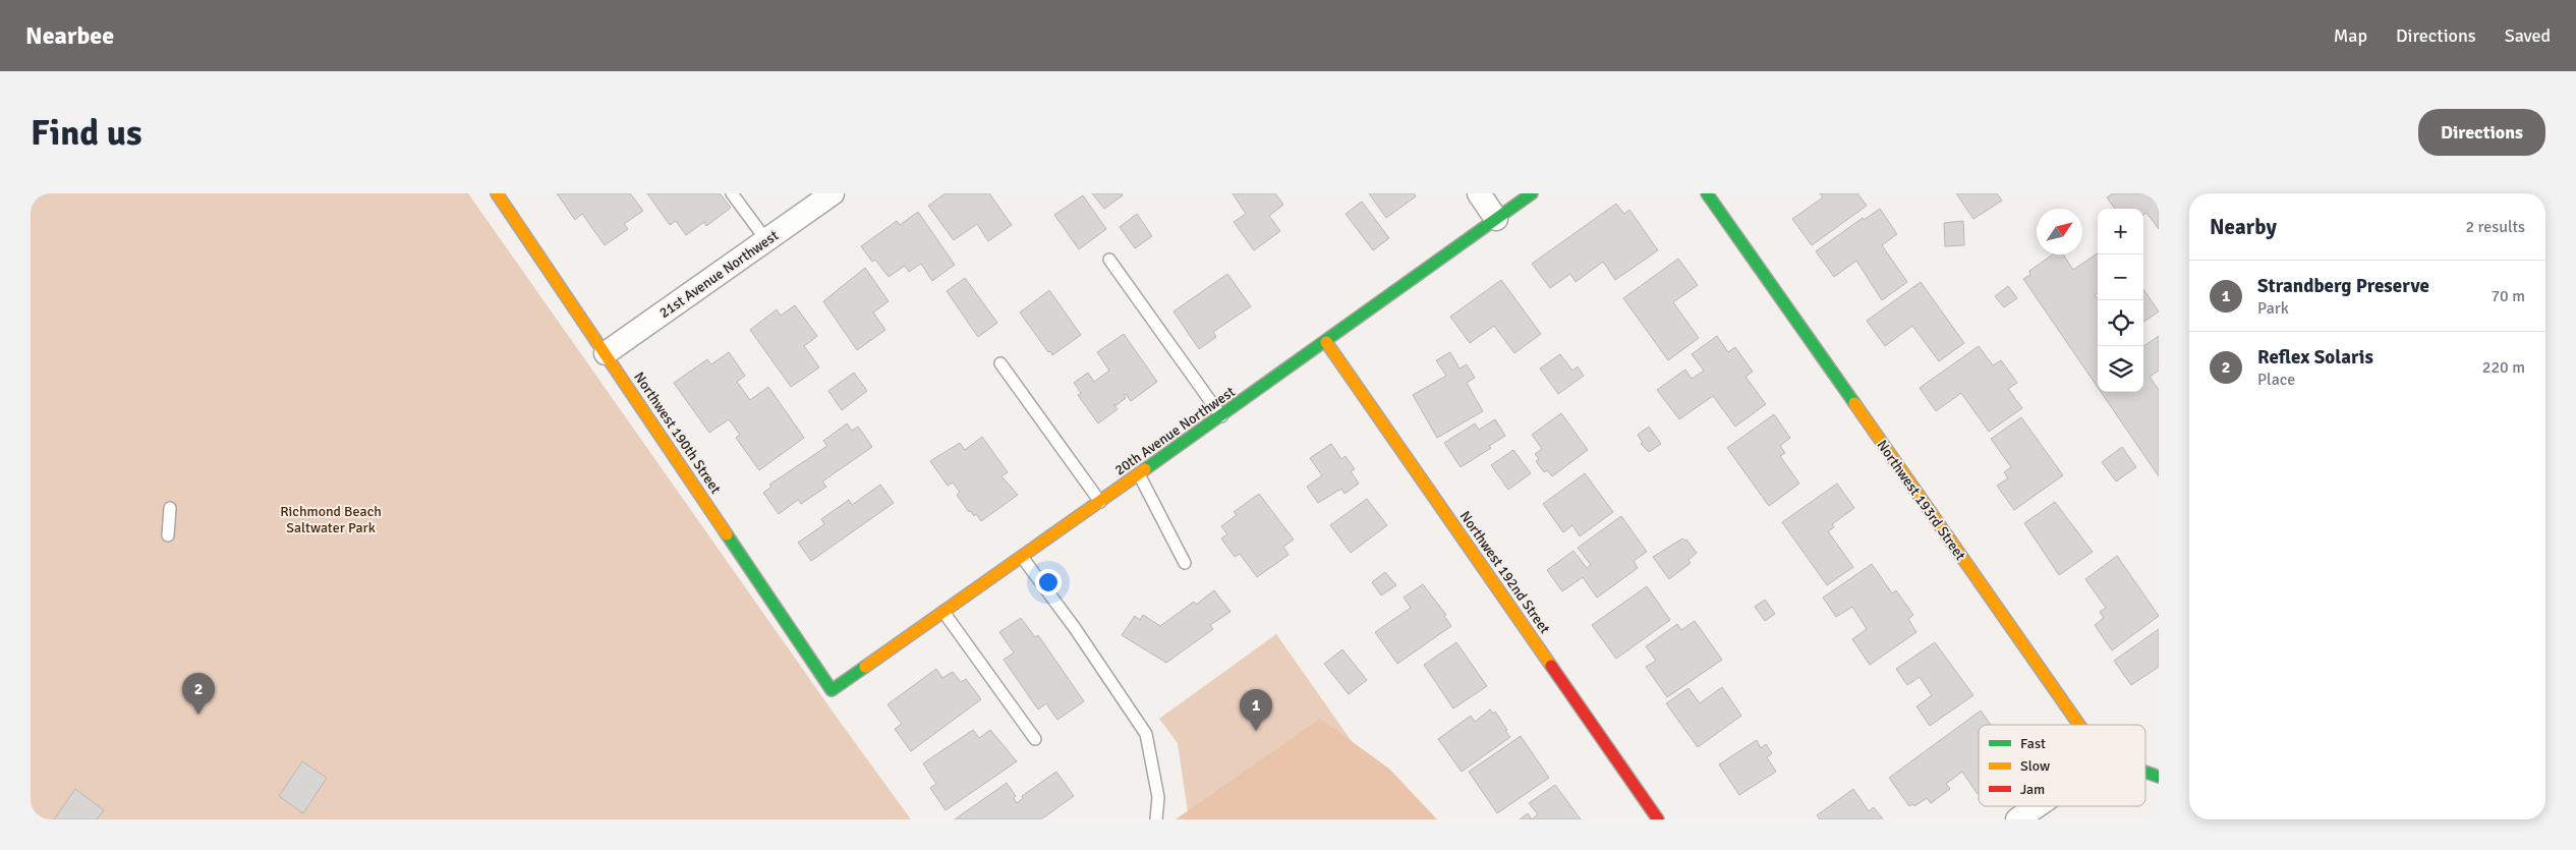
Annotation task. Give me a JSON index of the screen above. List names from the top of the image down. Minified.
{"streets":{"street":["21st Avenue Northwest","20th Avenue Northwest","Northwest 190th Street","Northwest 193rd Street","Northwest 192nd Street"]},"crossings":[["21st Avenue Northwest","Northwest 190th Street"],["20th Avenue Northwest","Northwest 190th Street"],["20th Avenue Northwest","Northwest 192nd Street"]],"parks":["Richmond Beach Saltwater Park"],"legend":["Fast","Slow","Jam"],"north":"top right","page":{"header":"Nearbee","nav":["Map","Directions","Saved"],"buttons":"Directions","title":"Find us","heading":["Nearby","2 results"],"map_buttons":["+","−"],"list":[{"mark":"1","name":"Strandberg Preserve","note":"Park","value":"70 m"},{"mark":"2","name":"Reflex Solaris","note":"Place","value":"220 m"}],"pins":["2","1"]}}
